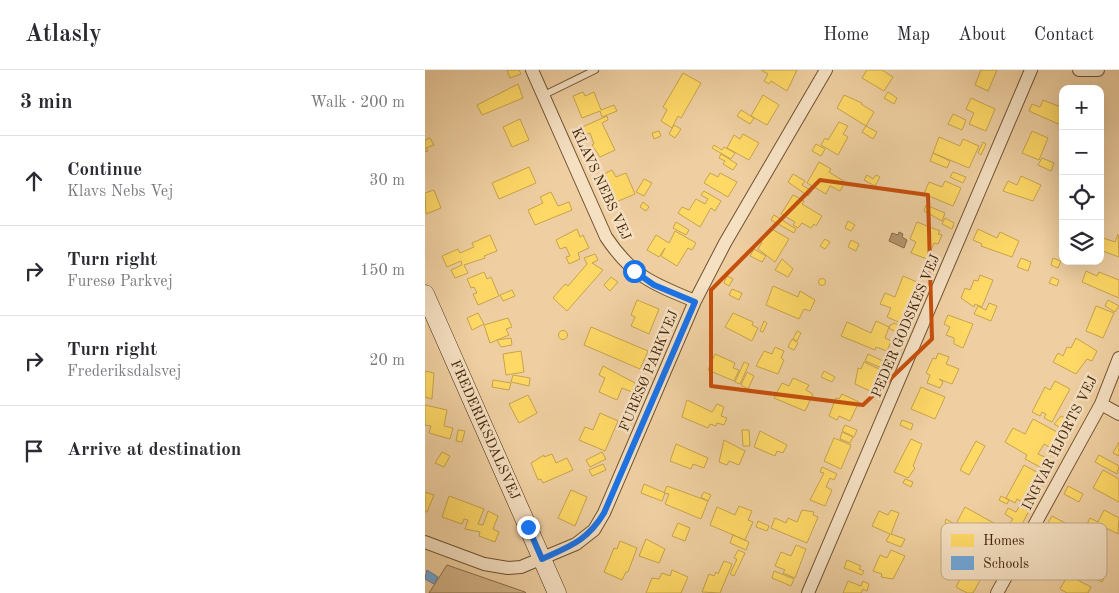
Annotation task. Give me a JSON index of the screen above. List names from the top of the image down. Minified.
{"streets":{"street":["KLAVS NEBS VEJ","PEDER GODSKES VEJ","FURESØ PARKVEJ","FREDERIKSDALSVEJ","INGVAR HJORTS VEJ"]},"crossings":[["KLAVS NEBS VEJ","FURESØ PARKVEJ"],["FURESØ PARKVEJ","FREDERIKSDALSVEJ"]],"legend":["Homes","Schools"],"page":{"header":"Atlasly","nav":["Home","Map","About","Contact"],"heading":["3 min","Walk · 200 m"],"map_buttons":["+","−"],"list":[["Continue","Klavs Nebs Vej","30 m"],["Turn right","Furesø Parkvej","150 m"],["Turn right","Frederiksdalsvej","20 m"],"Arrive at destination"]}}
